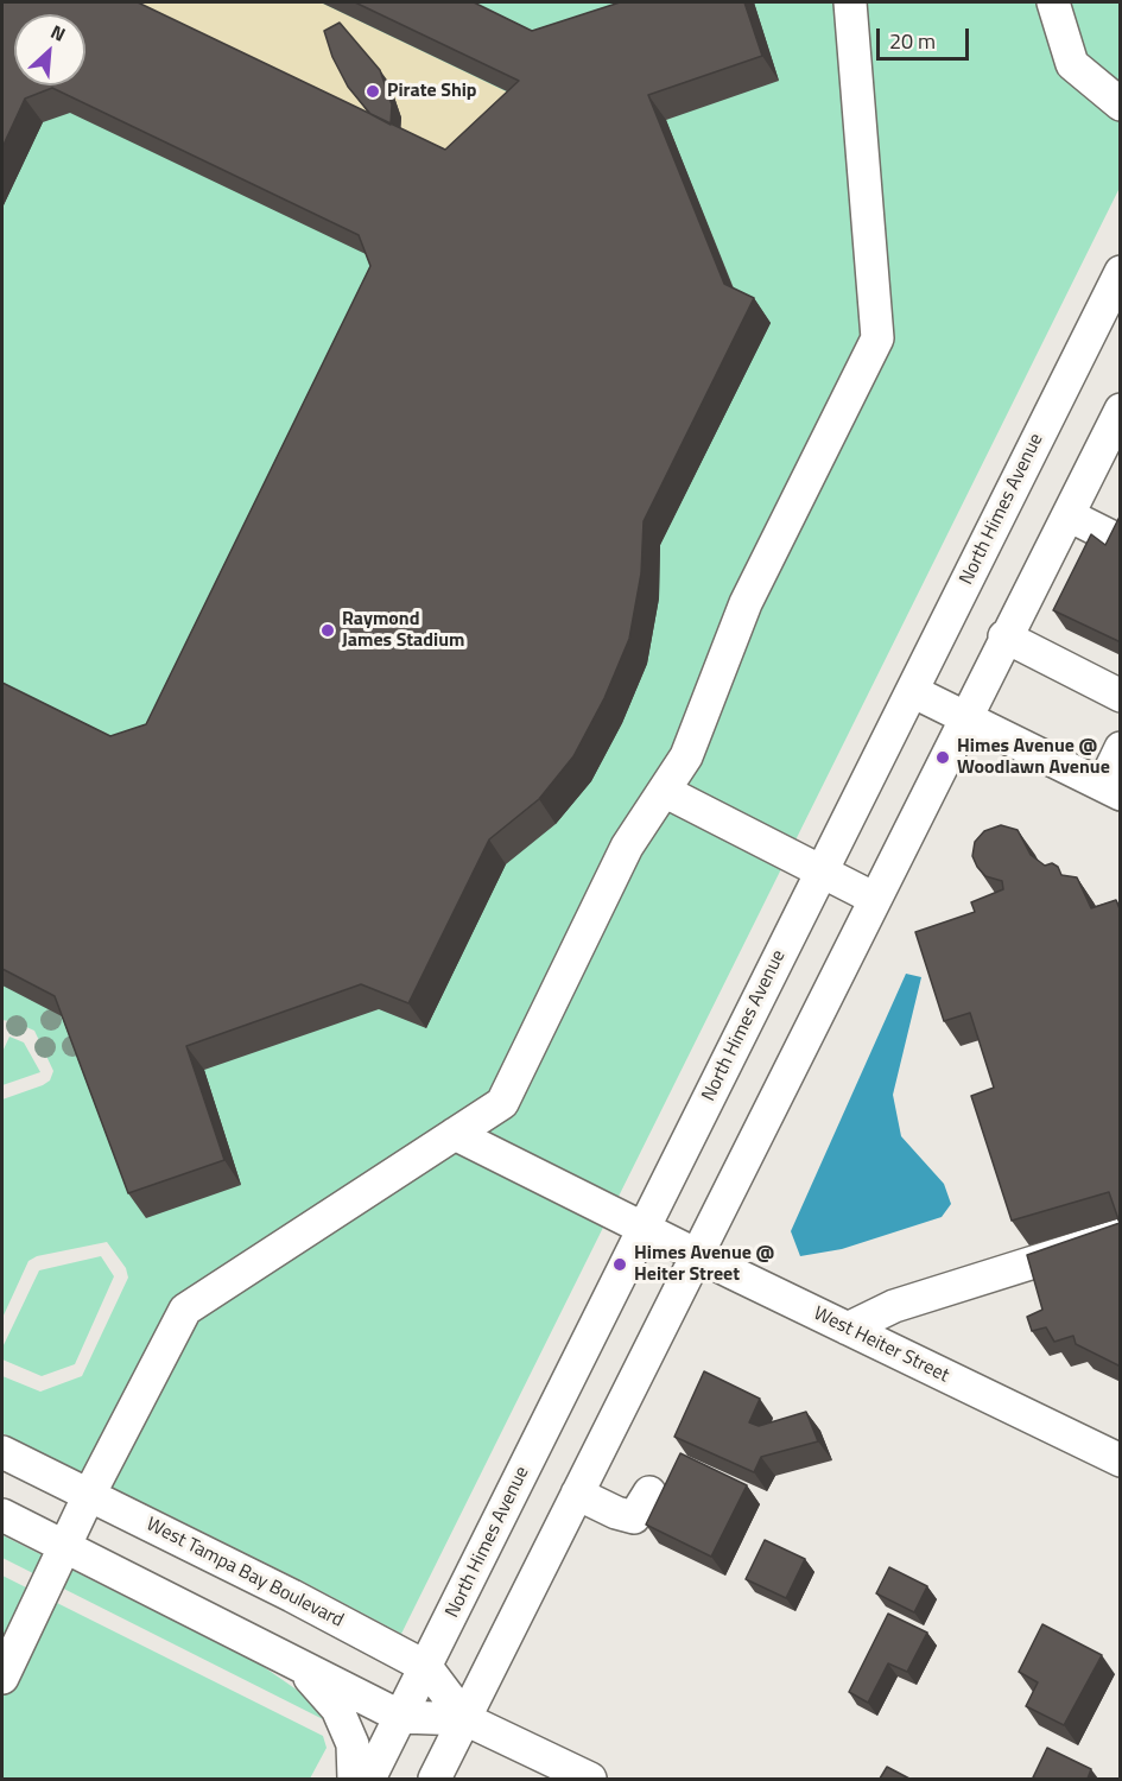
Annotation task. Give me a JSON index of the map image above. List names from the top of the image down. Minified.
{"streets":{"street":["North Himes Avenue","West Heiter Street","West Tampa Bay Boulevard"]},"crossings":[["North Himes Avenue","West Heiter Street"],["North Himes Avenue","West Tampa Bay Boulevard"]],"places":["Pirate Ship","Raymond James Stadium","Himes Avenue @ Woodlawn Avenue","Himes Avenue @ Heiter Street"],"scale_bar":"20 m","north":"top right"}
